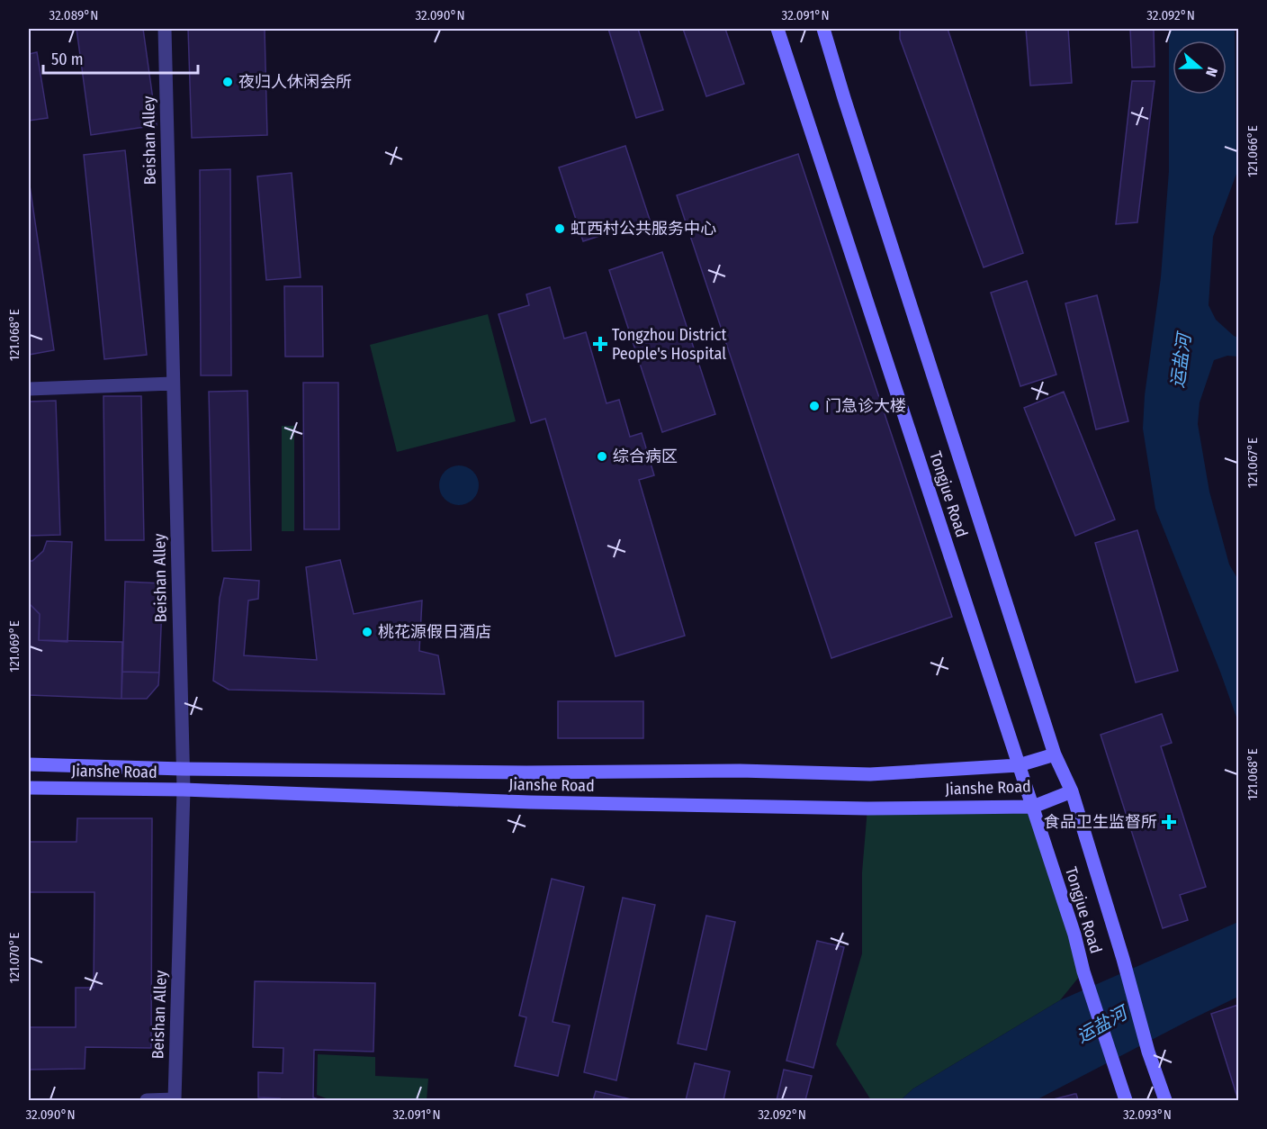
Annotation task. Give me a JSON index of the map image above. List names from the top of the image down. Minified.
{"streets":{"main road":["Tongjue Road","Jianshe Road"],"street":["Beishan Alley"]},"crossings":[["Beishan Alley","Jianshe Road"],["Tongjue Road","Jianshe Road"]],"water":["运盐河"],"places":{"other":["夜归人休闲会所","虹西村公共服务中心","门急诊大楼","综合病区","桃花源假日酒店"],"health":["Tongzhou District People's Hospital","食品卫生监督所"]},"scale_bar":"50 m","north":"right","coordinates":["32.089°N","32.090°N","32.091°N","32.092°N","121.066°E","121.068°E","121.067°E","121.069°E","121.070°E","32.093°N"]}
